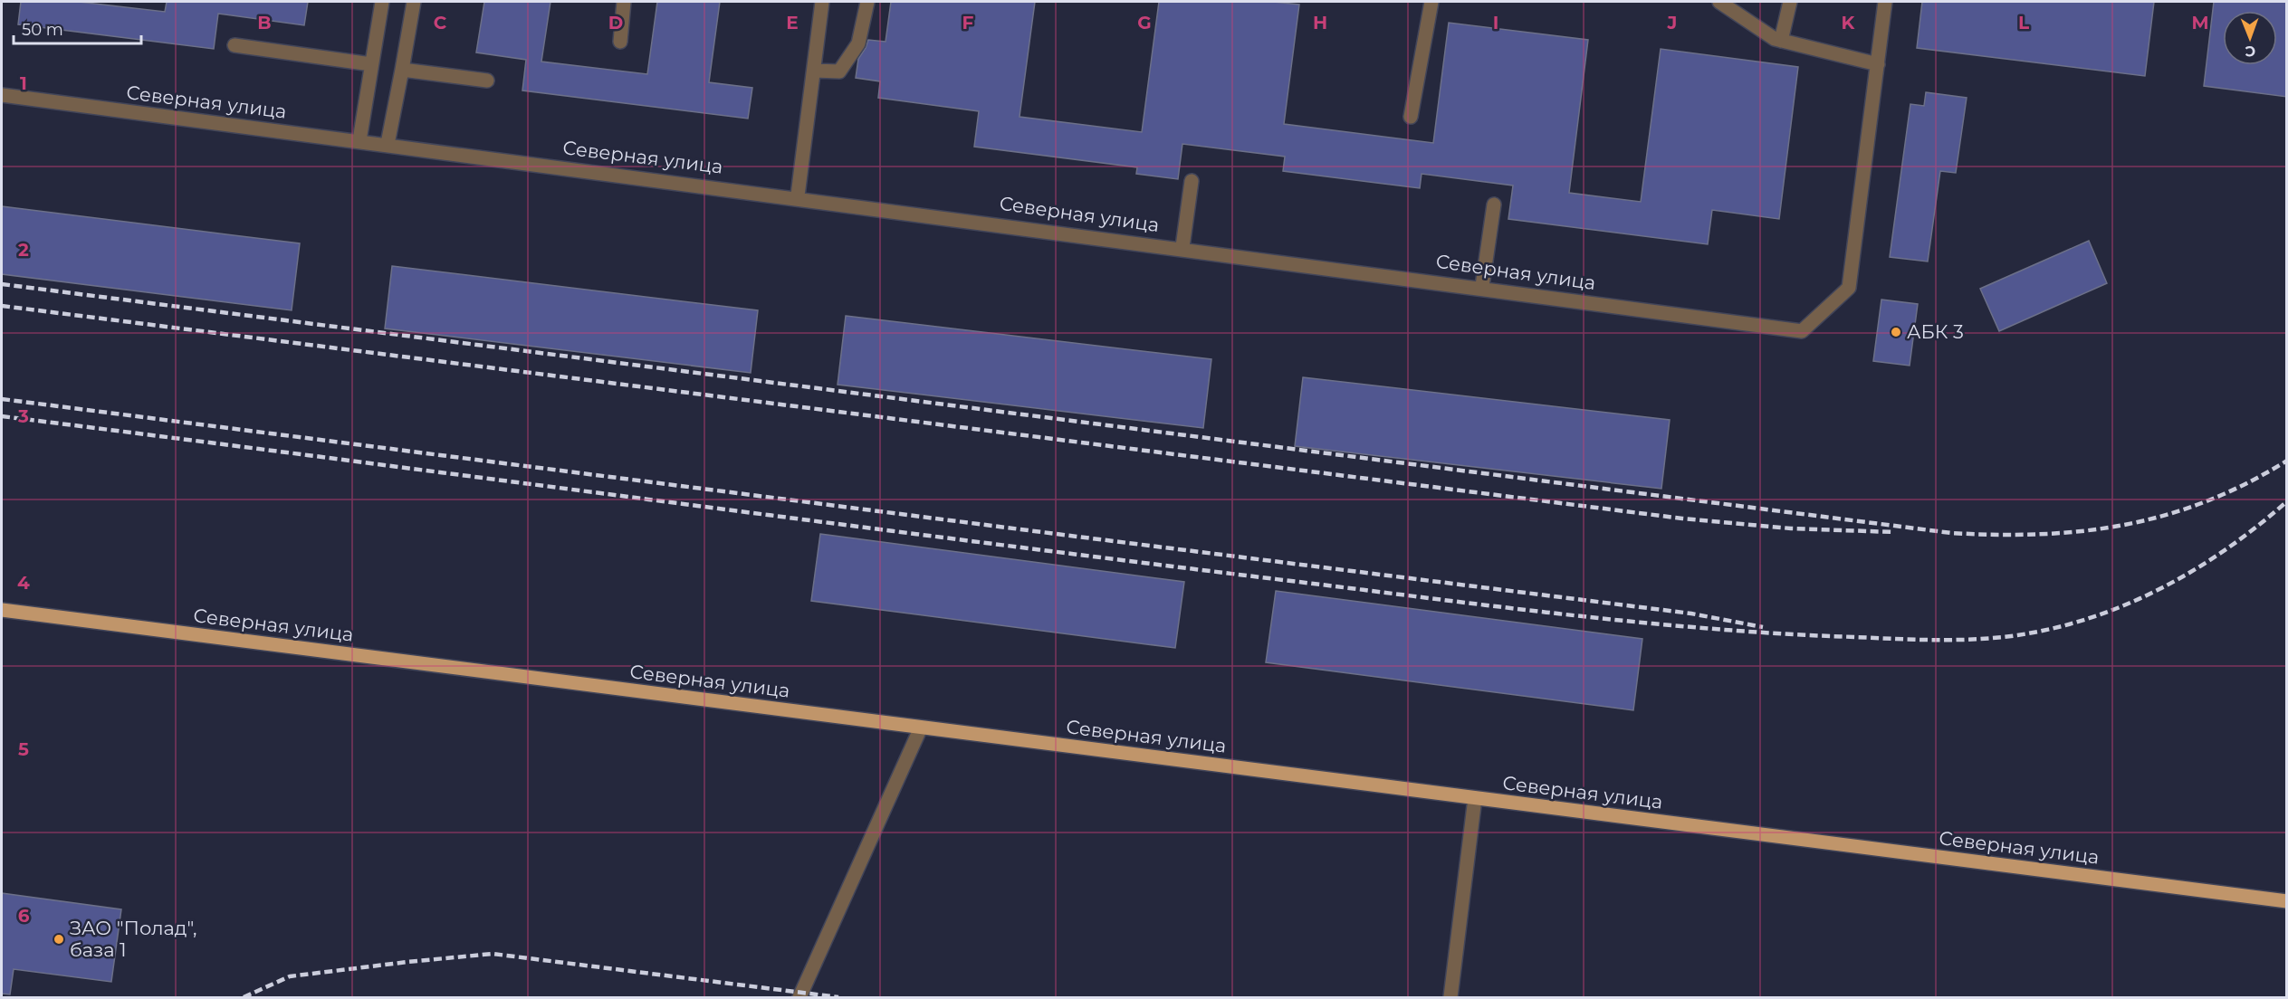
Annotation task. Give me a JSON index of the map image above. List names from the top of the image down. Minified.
{"streets":{"main road":["Северная улица"]},"places":["АБК 3","ЗАО \"Полад\", база 1"],"scale_bar":"50 m","north":"bottom","grid":{"columns":["B","C","D","E","F","G","H","I","J","K","L","M"],"rows":["1","2","3","4","5","6"]}}
